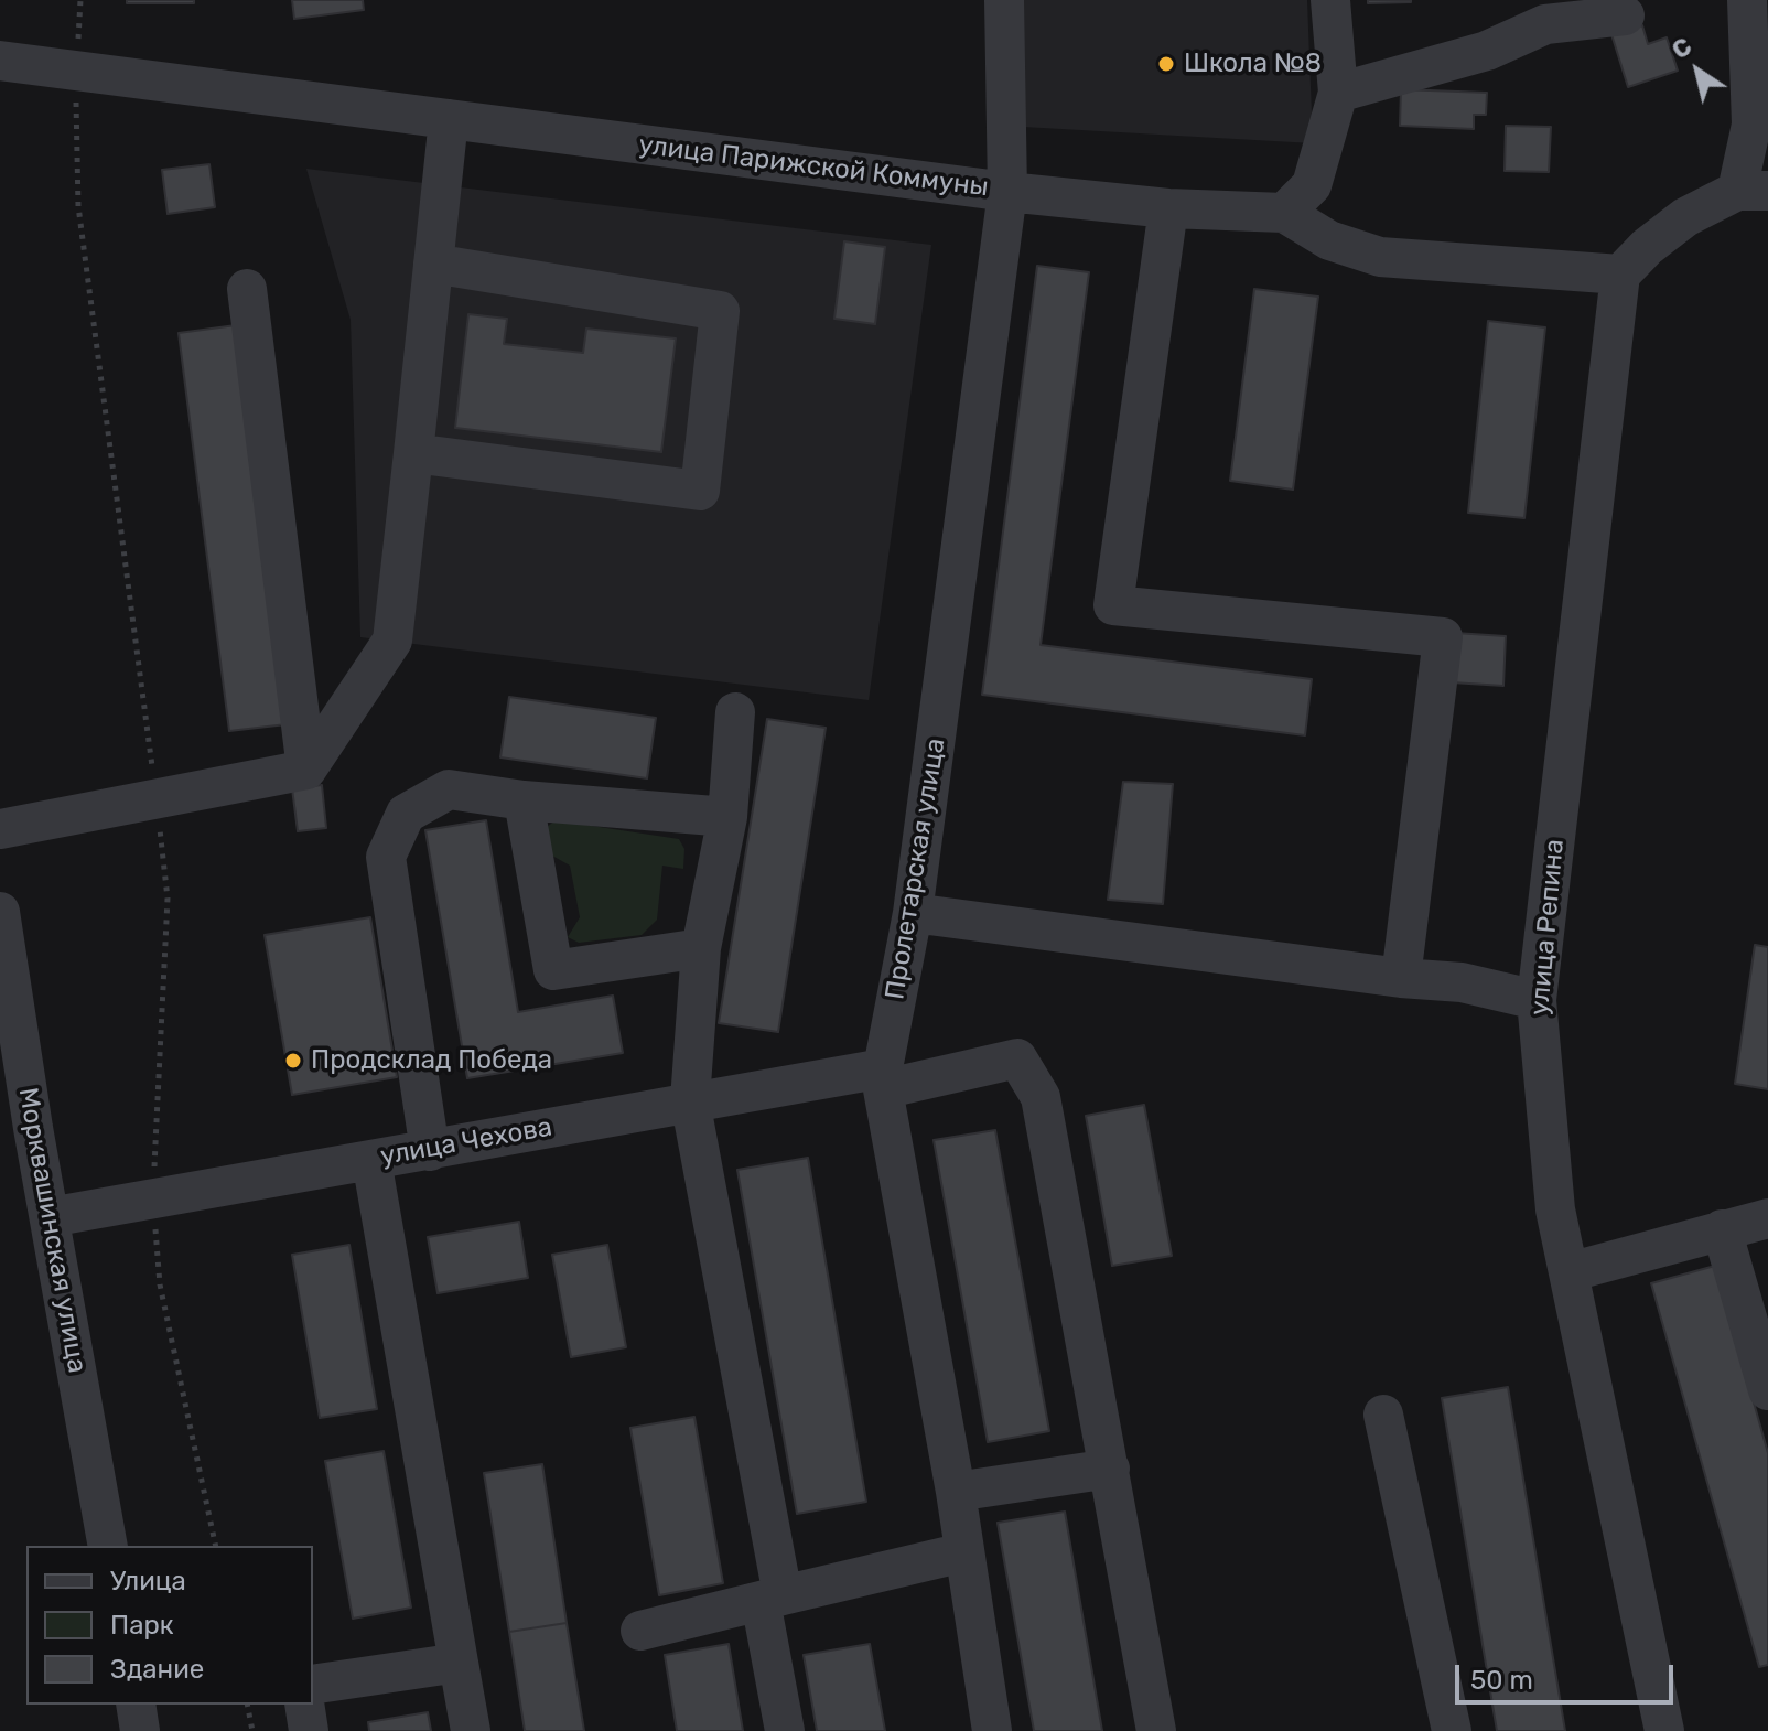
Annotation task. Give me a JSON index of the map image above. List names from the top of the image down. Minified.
{"streets":{"street":["улица Парижской Коммуны","Пролетарская улица","улица Репина","улица Чехова","Морквашинская улица"]},"crossings":[["улица Парижской Коммуны","Пролетарская улица"],["улица Парижской Коммуны","улица Репина"],["Пролетарская улица","улица Чехова"],["улица Чехова","Морквашинская улица"]],"places":["Школа №8","Продсклад Победа"],"legend":["Улица","Парк","Здание"],"scale_bar":"50 m","north":"top left"}
